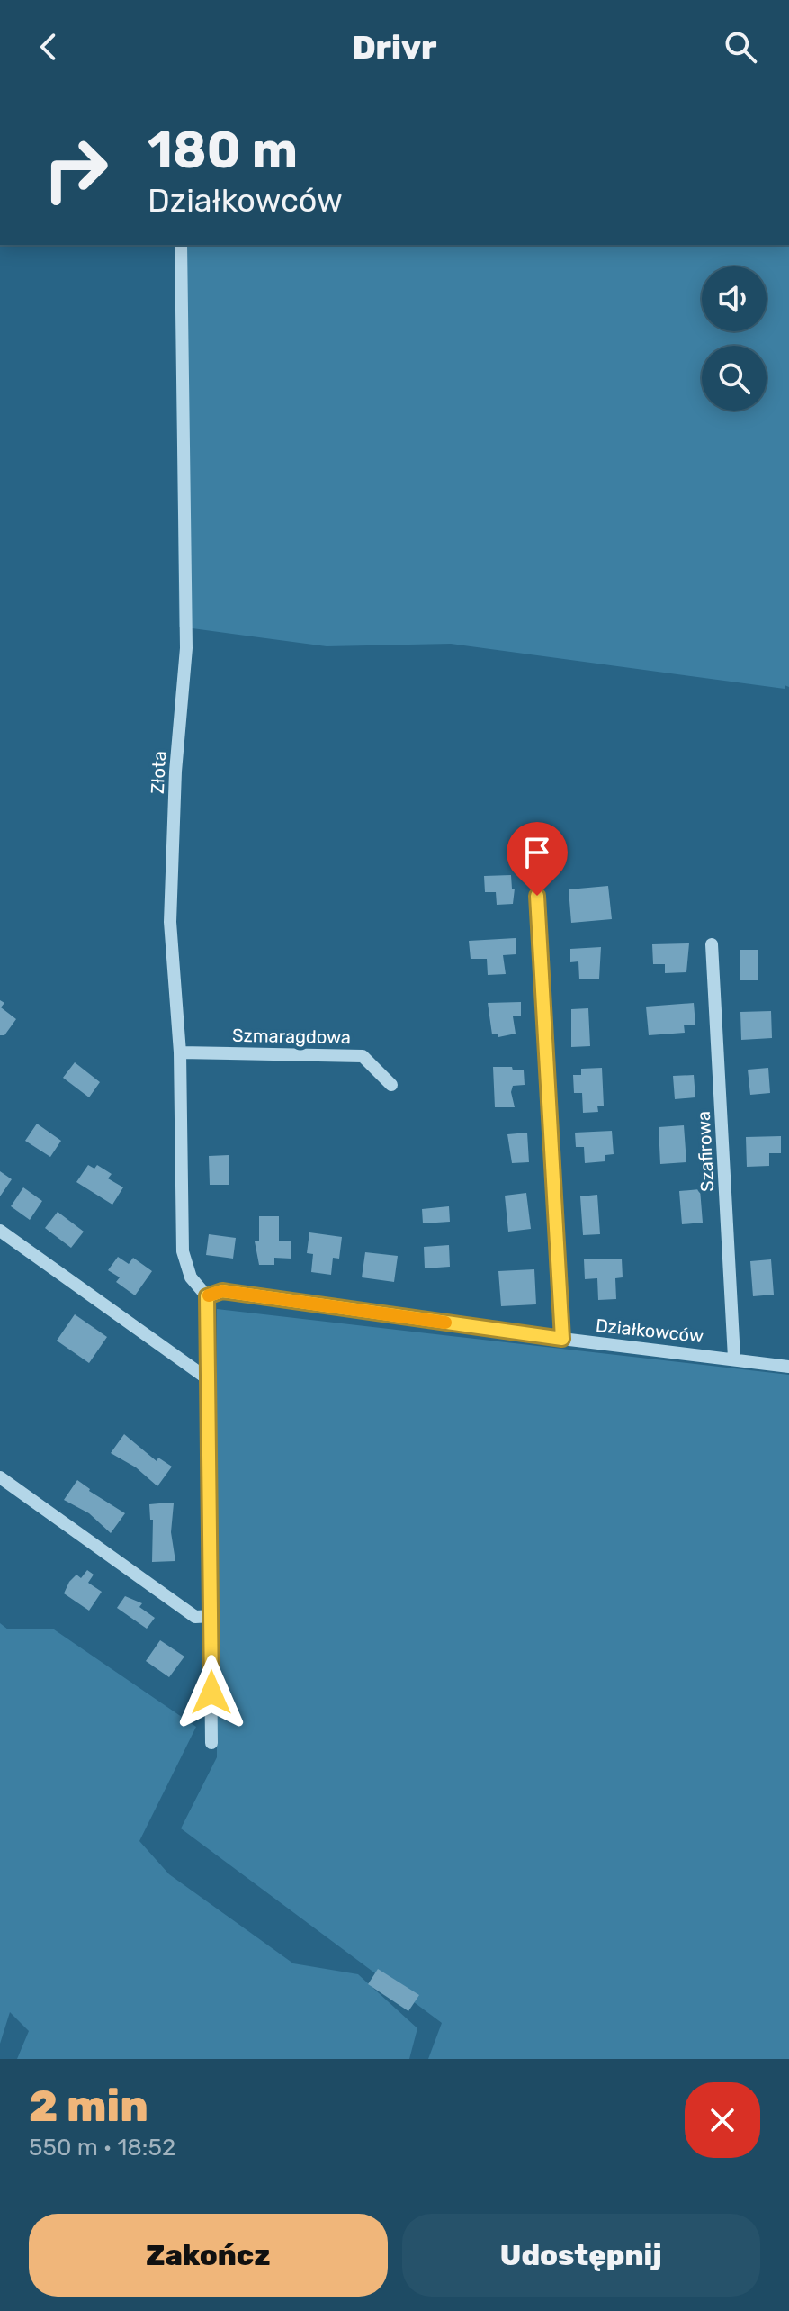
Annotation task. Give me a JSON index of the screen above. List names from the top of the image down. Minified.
{"streets":{"street":["Złota","Szmaragdowa","Szafirowa","Działkowców"]},"crossings":[["Złota","Szmaragdowa"],["Złota","Działkowców"],["Szafirowa","Działkowców"]],"page":{"header":"Drivr","turn":["180 m","Działkowców"],"heading":["2 min","550 m · 18:52"],"buttons":["Zakończ","Udostępnij"]}}
